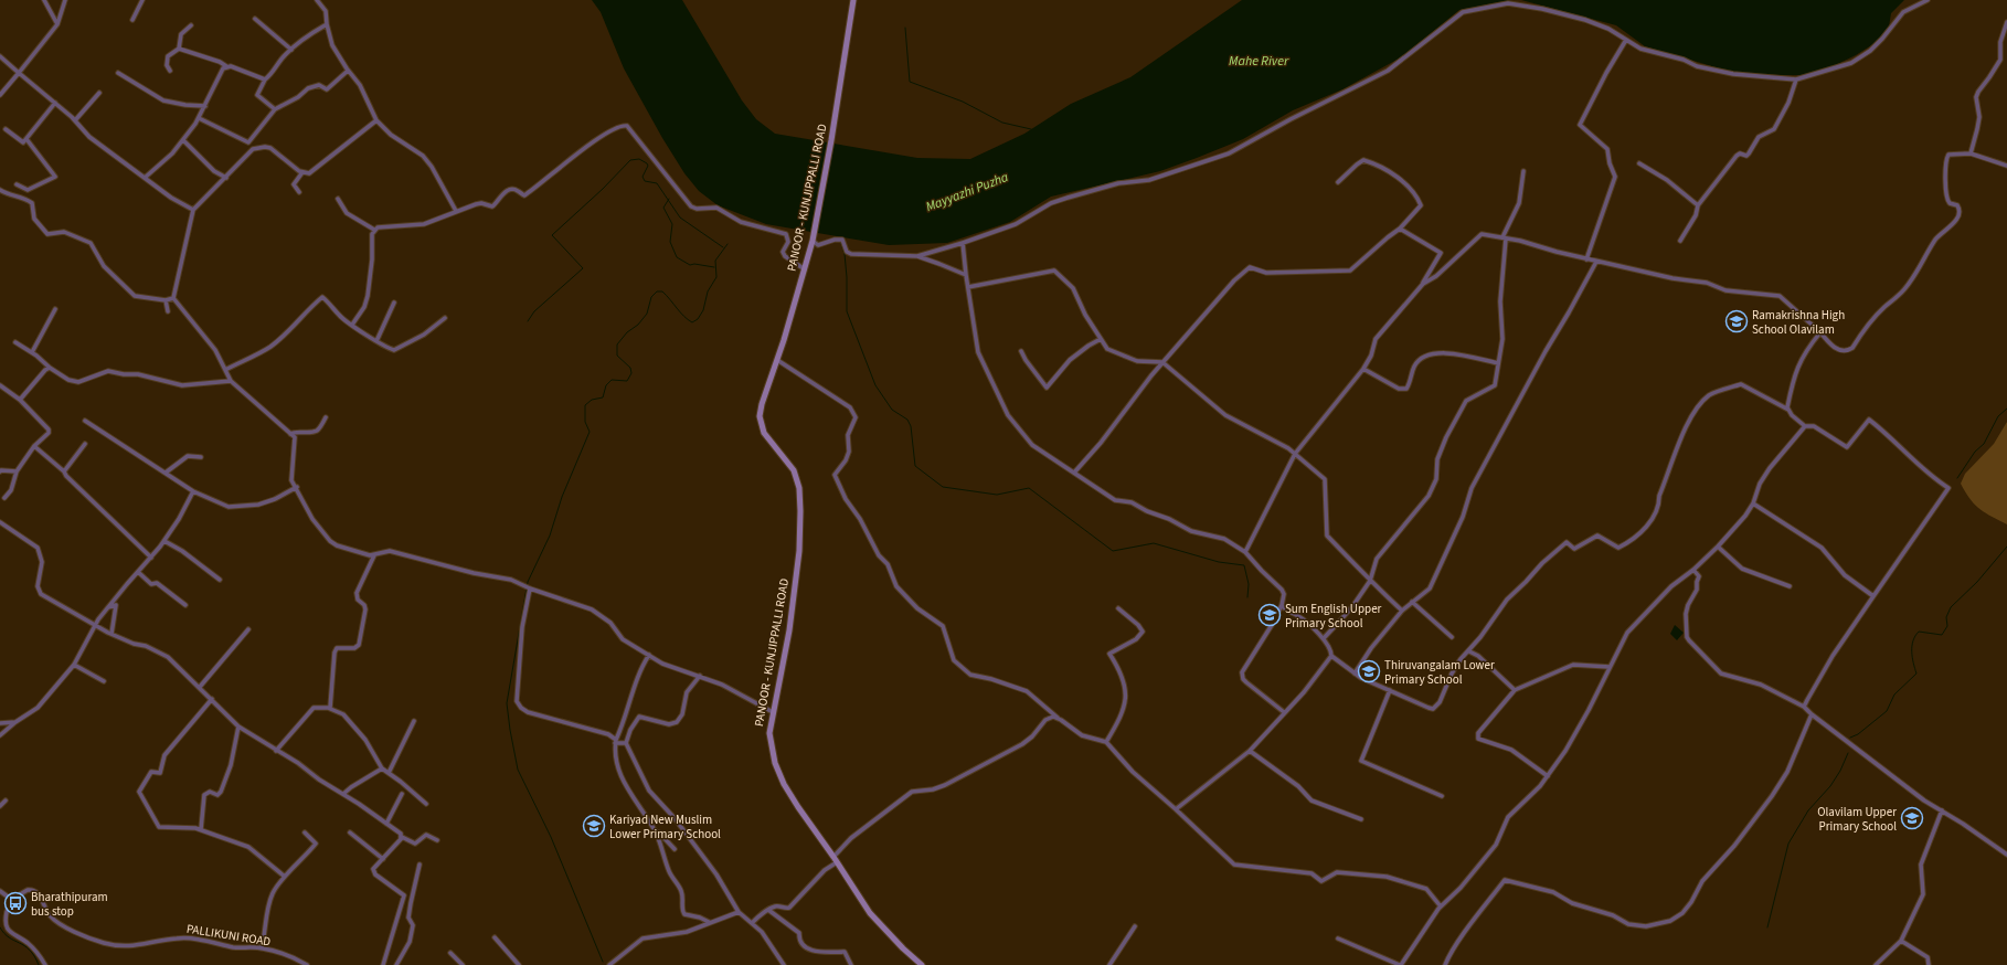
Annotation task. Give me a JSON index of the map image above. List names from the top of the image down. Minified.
{"streets":{"main road":["PANOOR - KUNJIPPALLI ROAD"],"street":["PALLIKUNI ROAD"]},"water":["Mahe River","Mayyazhi Puzha"],"places":{"school or university":["Ramakrishna High School Olavilam","Sum English Upper Primary School","Thiruvangalam Lower Primary School","Olavilam Upper Primary School","Kariyad New Muslim Lower Primary School"],"bus stop":["Bharathipuram bus stop"]}}
